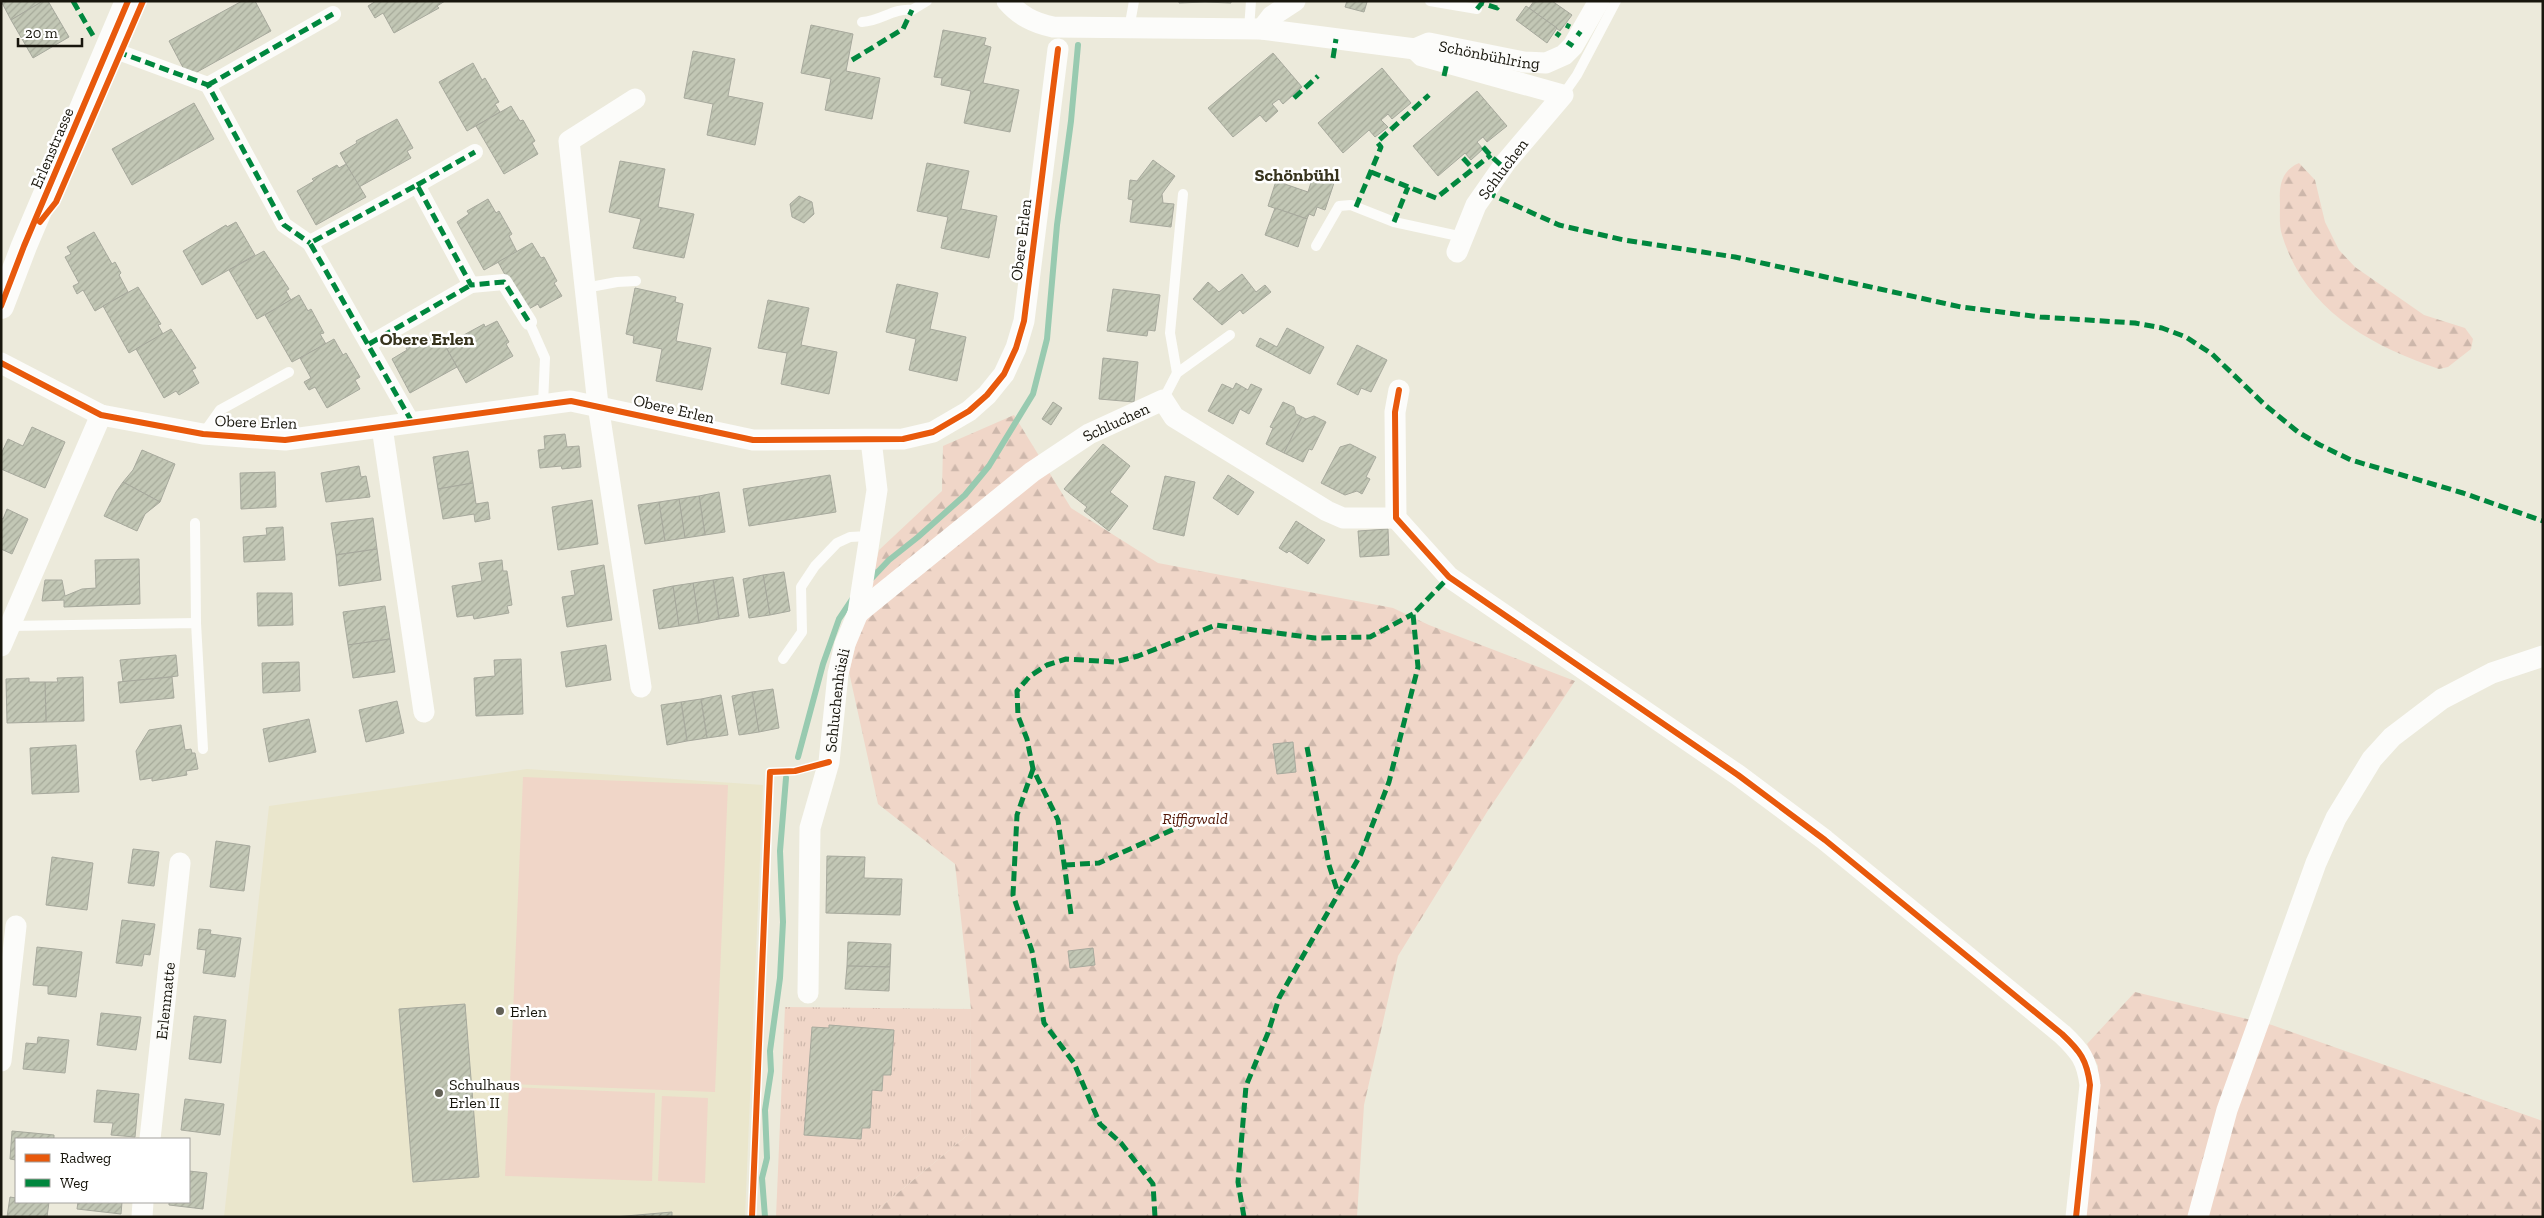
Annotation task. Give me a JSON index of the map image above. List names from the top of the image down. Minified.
{"streets":{"street":["Schönbühlring","Erlenstrasse","Schluchen","Obere Erlen","Schluchenhüsli","Erlenmatte"]},"crossings":[["Schluchen","Schluchenhüsli"],["Obere Erlen","Schluchenhüsli"]],"districts":["Schönbühl","Obere Erlen"],"parks":["Riffigwald"],"places":["Erlen","Schulhaus Erlen II"],"legend":["Radweg","Weg"],"scale_bar":"20 m"}
